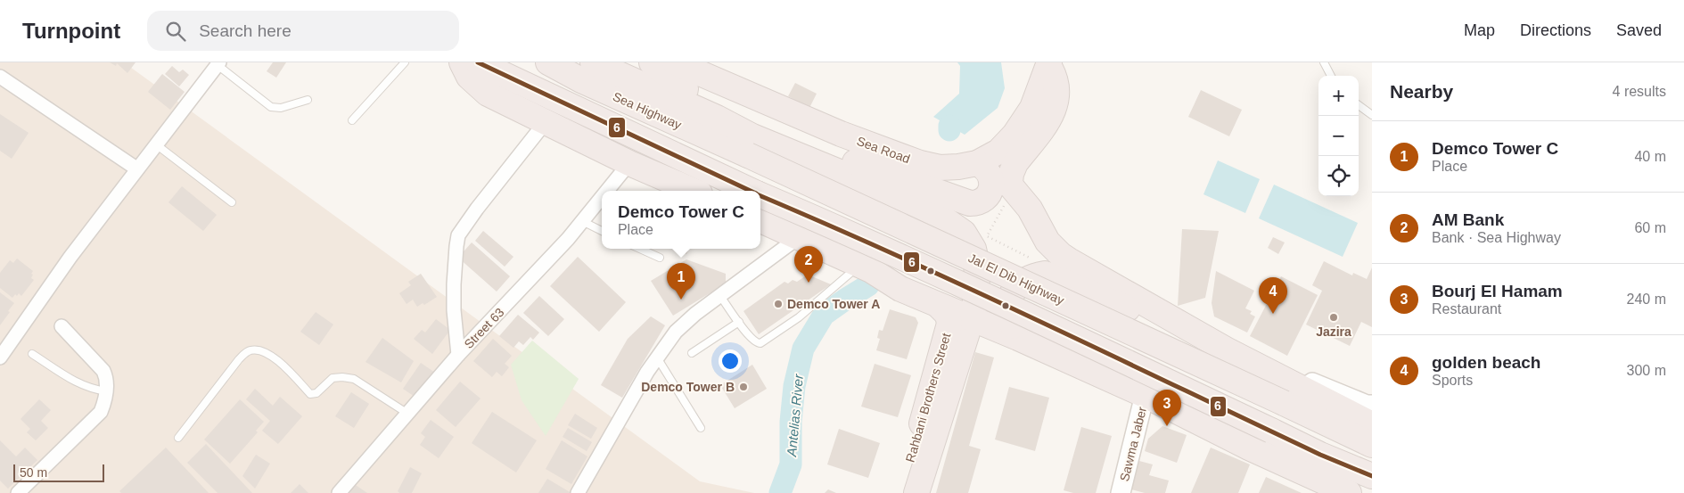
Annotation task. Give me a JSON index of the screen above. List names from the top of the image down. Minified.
{"streets":{"highway":["Sea Highway","Sea Road","Jal El Dib Highway","Rahbani Brothers Street"],"street":["Street 63","Sawma Jaber"]},"crossings":[["Sea Highway","Jal El Dib Highway"]],"water":["Antelias River"],"places":["Demco Tower A","Jazira","Demco Tower B"],"lines":["transit line 6"],"scale_bar":"50 m","page":{"header":"Turnpoint","search":"Search here","nav":["Map","Directions","Saved"],"heading":["Nearby","4 results"],"map_buttons":["+","−"],"list":[{"mark":"1","name":"Demco Tower C","note":"Place","value":"40 m"},{"mark":"2","name":"AM Bank","note":"Bank · Sea Highway","value":"60 m"},{"mark":"3","name":"Bourj El Hamam","note":"Restaurant","value":"240 m"},{"mark":"4","name":"golden beach","note":"Sports","value":"300 m"}],"popup":["Demco Tower C","Place"],"pins":["2","1","4","3"],"scale":"50 m"}}
